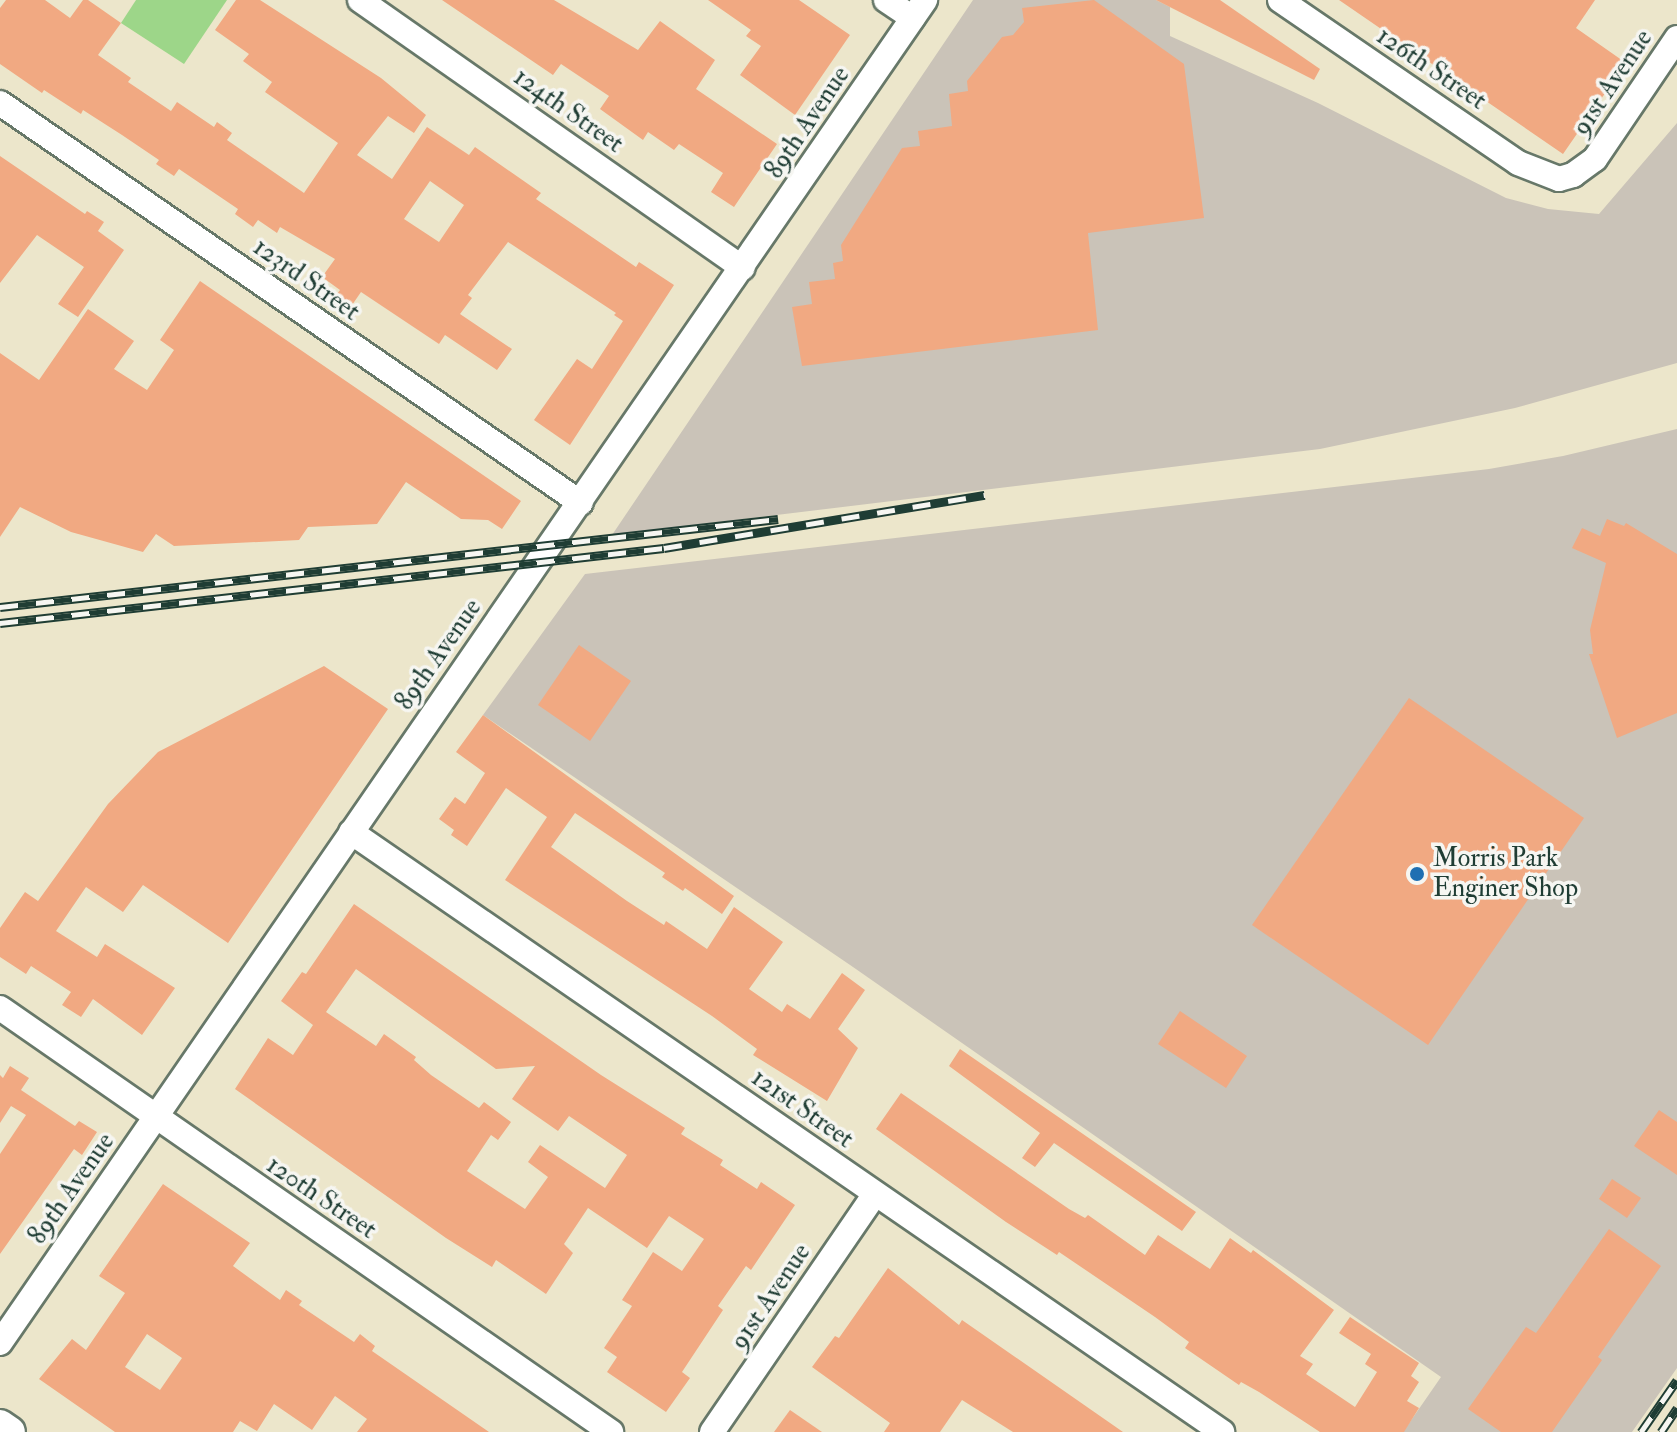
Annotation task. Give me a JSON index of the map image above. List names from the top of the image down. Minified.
{"streets":{"street":["126th Street","91st Avenue","124th Street","89th Avenue","123rd Street","121st Street","120th Street"]},"crossings":[["126th Street","91st Avenue"],["91st Avenue","121st Street"],["124th Street","89th Avenue"],["89th Avenue","123rd Street"],["89th Avenue","121st Street"],["89th Avenue","120th Street"]],"places":["Morris Park Enginer Shop"]}
